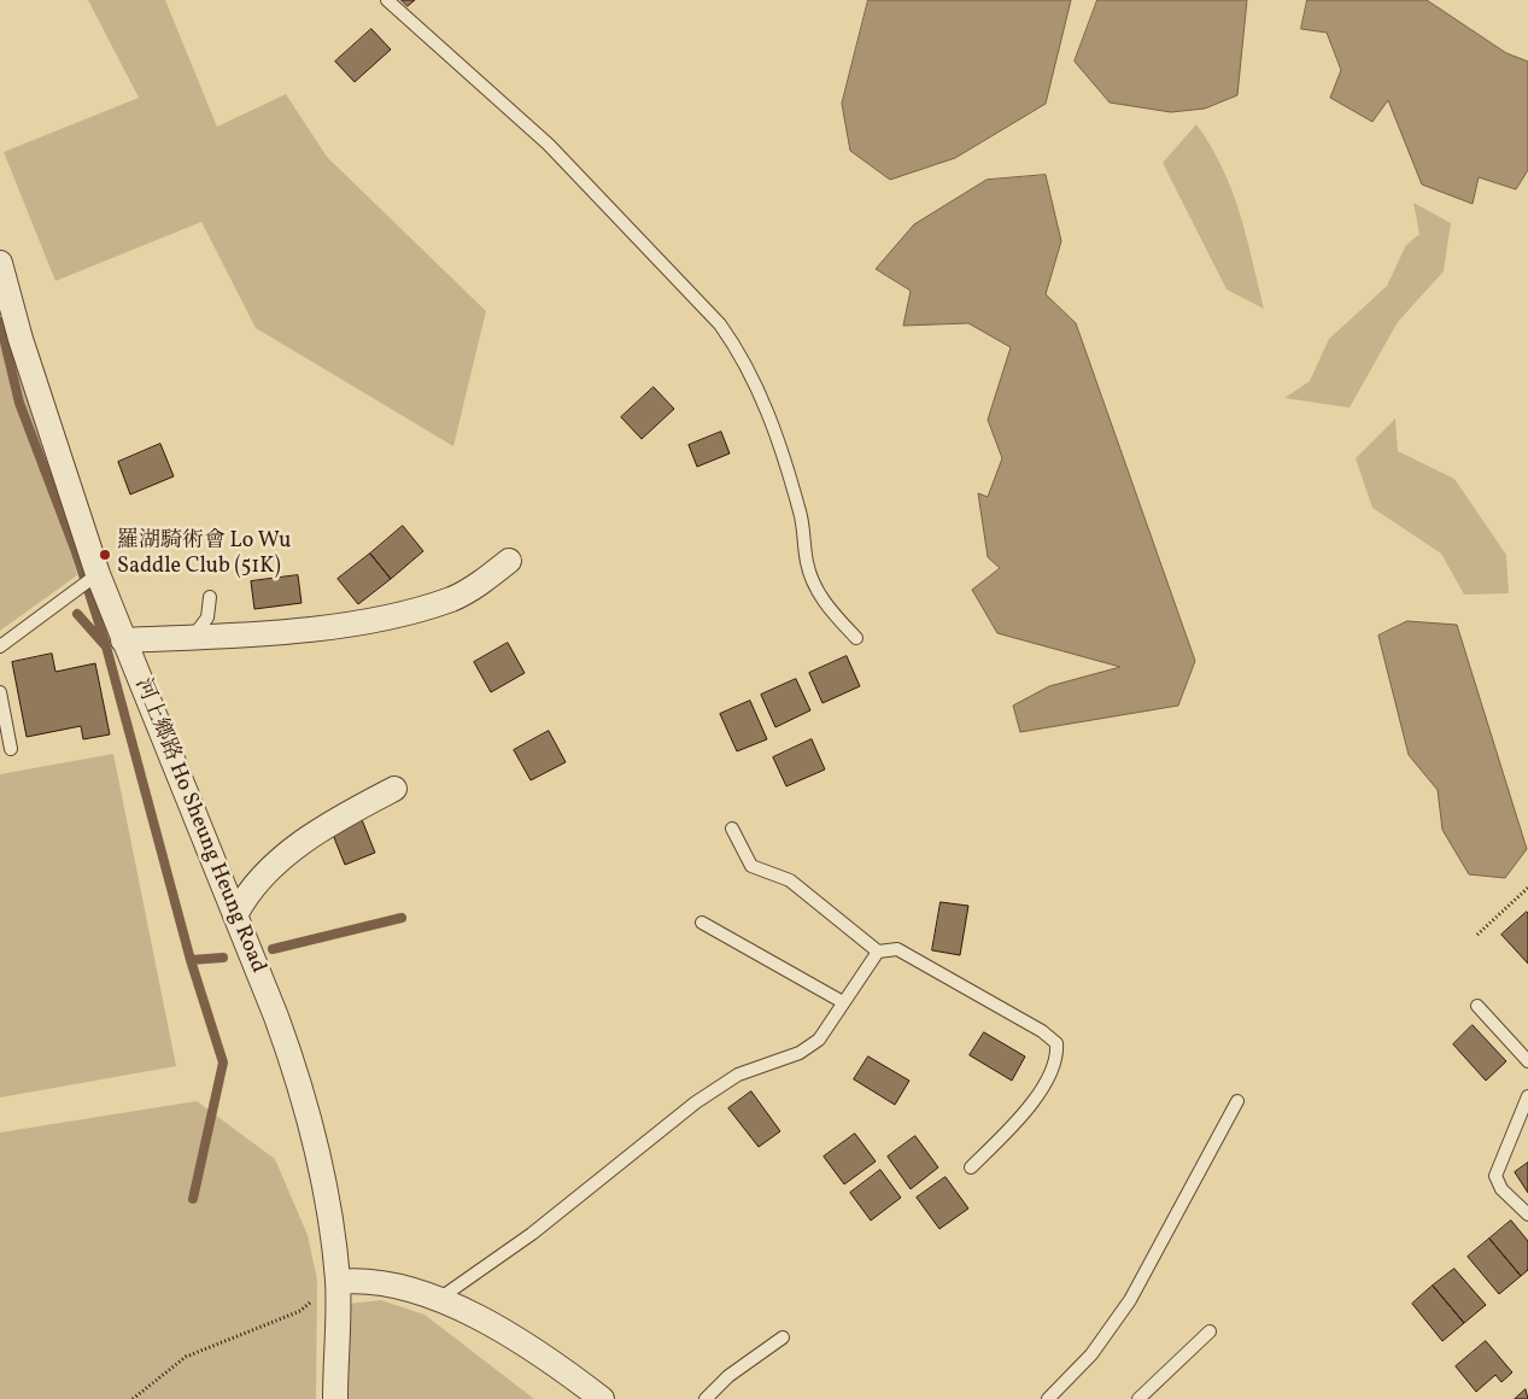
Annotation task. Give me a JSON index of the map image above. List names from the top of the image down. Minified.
{"streets":{"street":["河上鄉路 Ho Sheung Heung Road"]},"places":["羅湖騎術會 Lo Wu Saddle Club (51K)"]}
